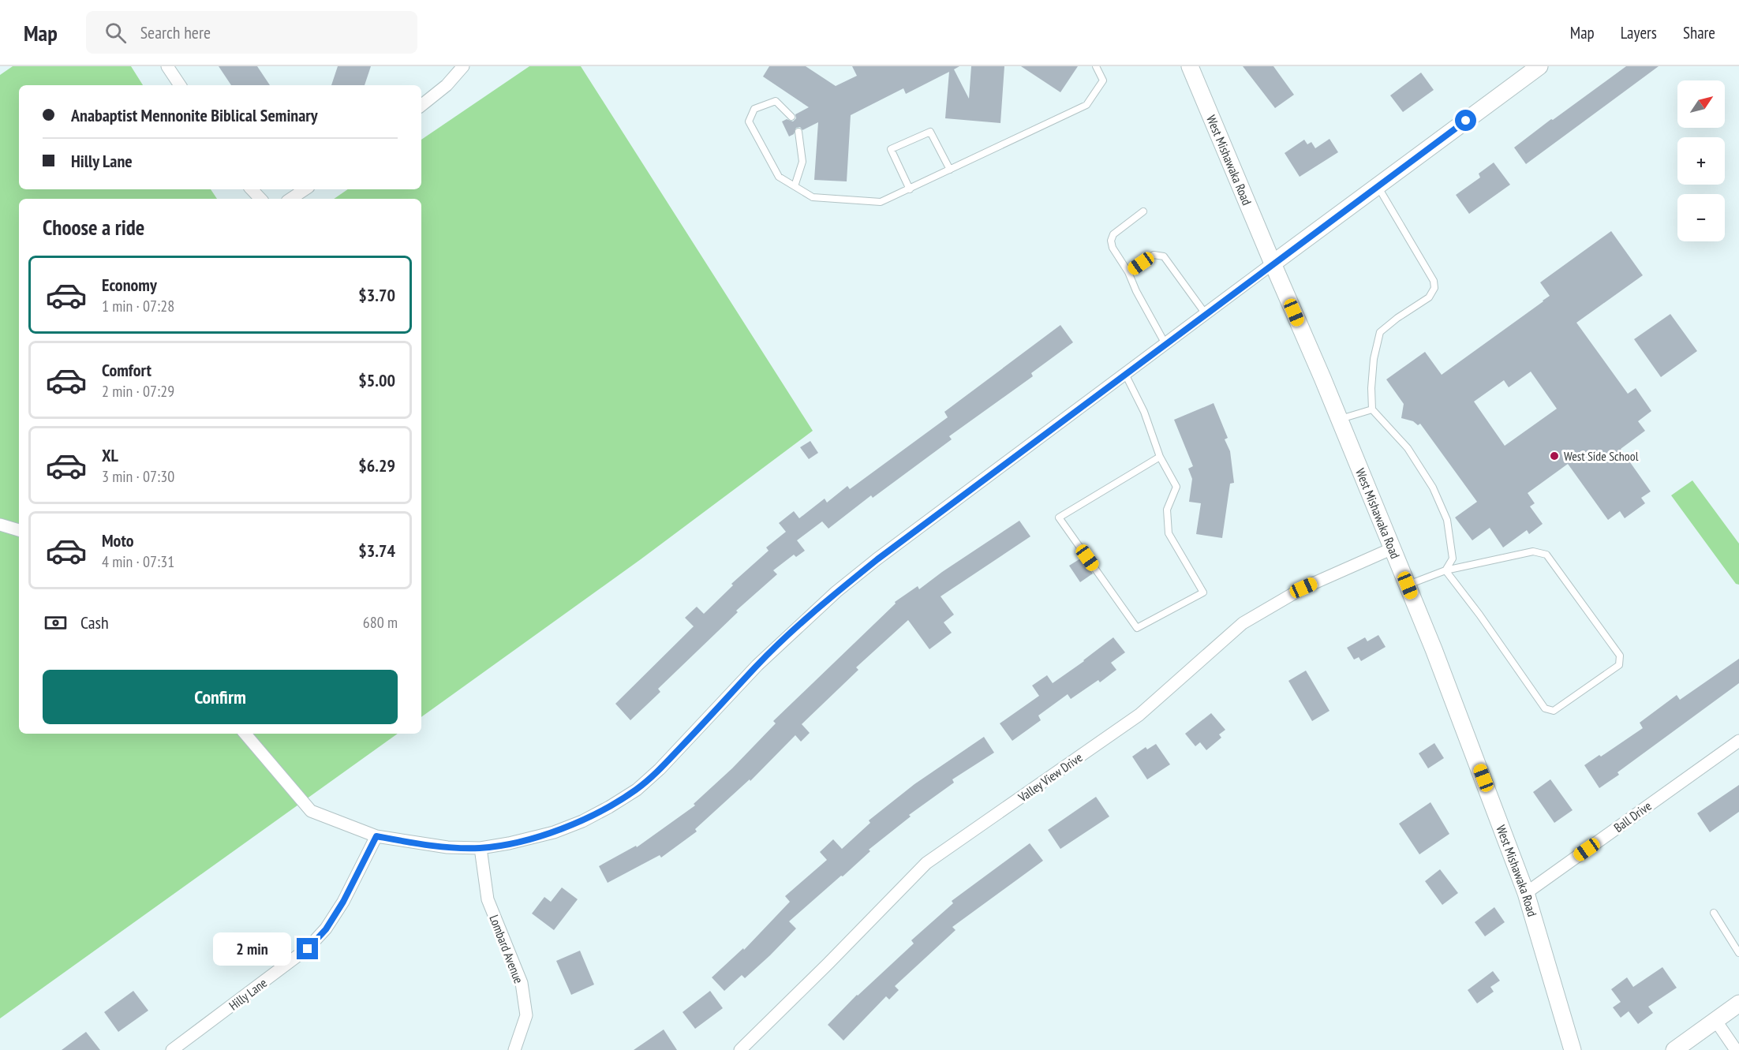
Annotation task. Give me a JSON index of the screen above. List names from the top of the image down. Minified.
{"streets":{"main road":["West Mishawaka Road"],"street":["Valley View Drive","Ball Drive","Lombard Avenue","Hilly Lane"]},"crossings":[["West Mishawaka Road","Valley View Drive"],["West Mishawaka Road","Ball Drive"]],"places":["West Side School"],"north":"top right","page":{"header":"Map","search":"Search here","nav":["Map","Layers","Share"],"map_buttons":["+","−"],"banner":["Anabaptist Mennonite Biblical Seminary","Hilly Lane"],"heading":"Choose a ride","list":[{"name":"Economy","note":"1 min · 07:28","value":"$3.70"},{"name":"Comfort","note":"2 min · 07:29","value":"$5.00"},{"name":"XL","note":"3 min · 07:30","value":"$6.29"},{"name":"Moto","note":"4 min · 07:31","value":"$3.74"}],"pay":["Cash","680 m"],"buttons":"Confirm","bubble":"2 min"}}
